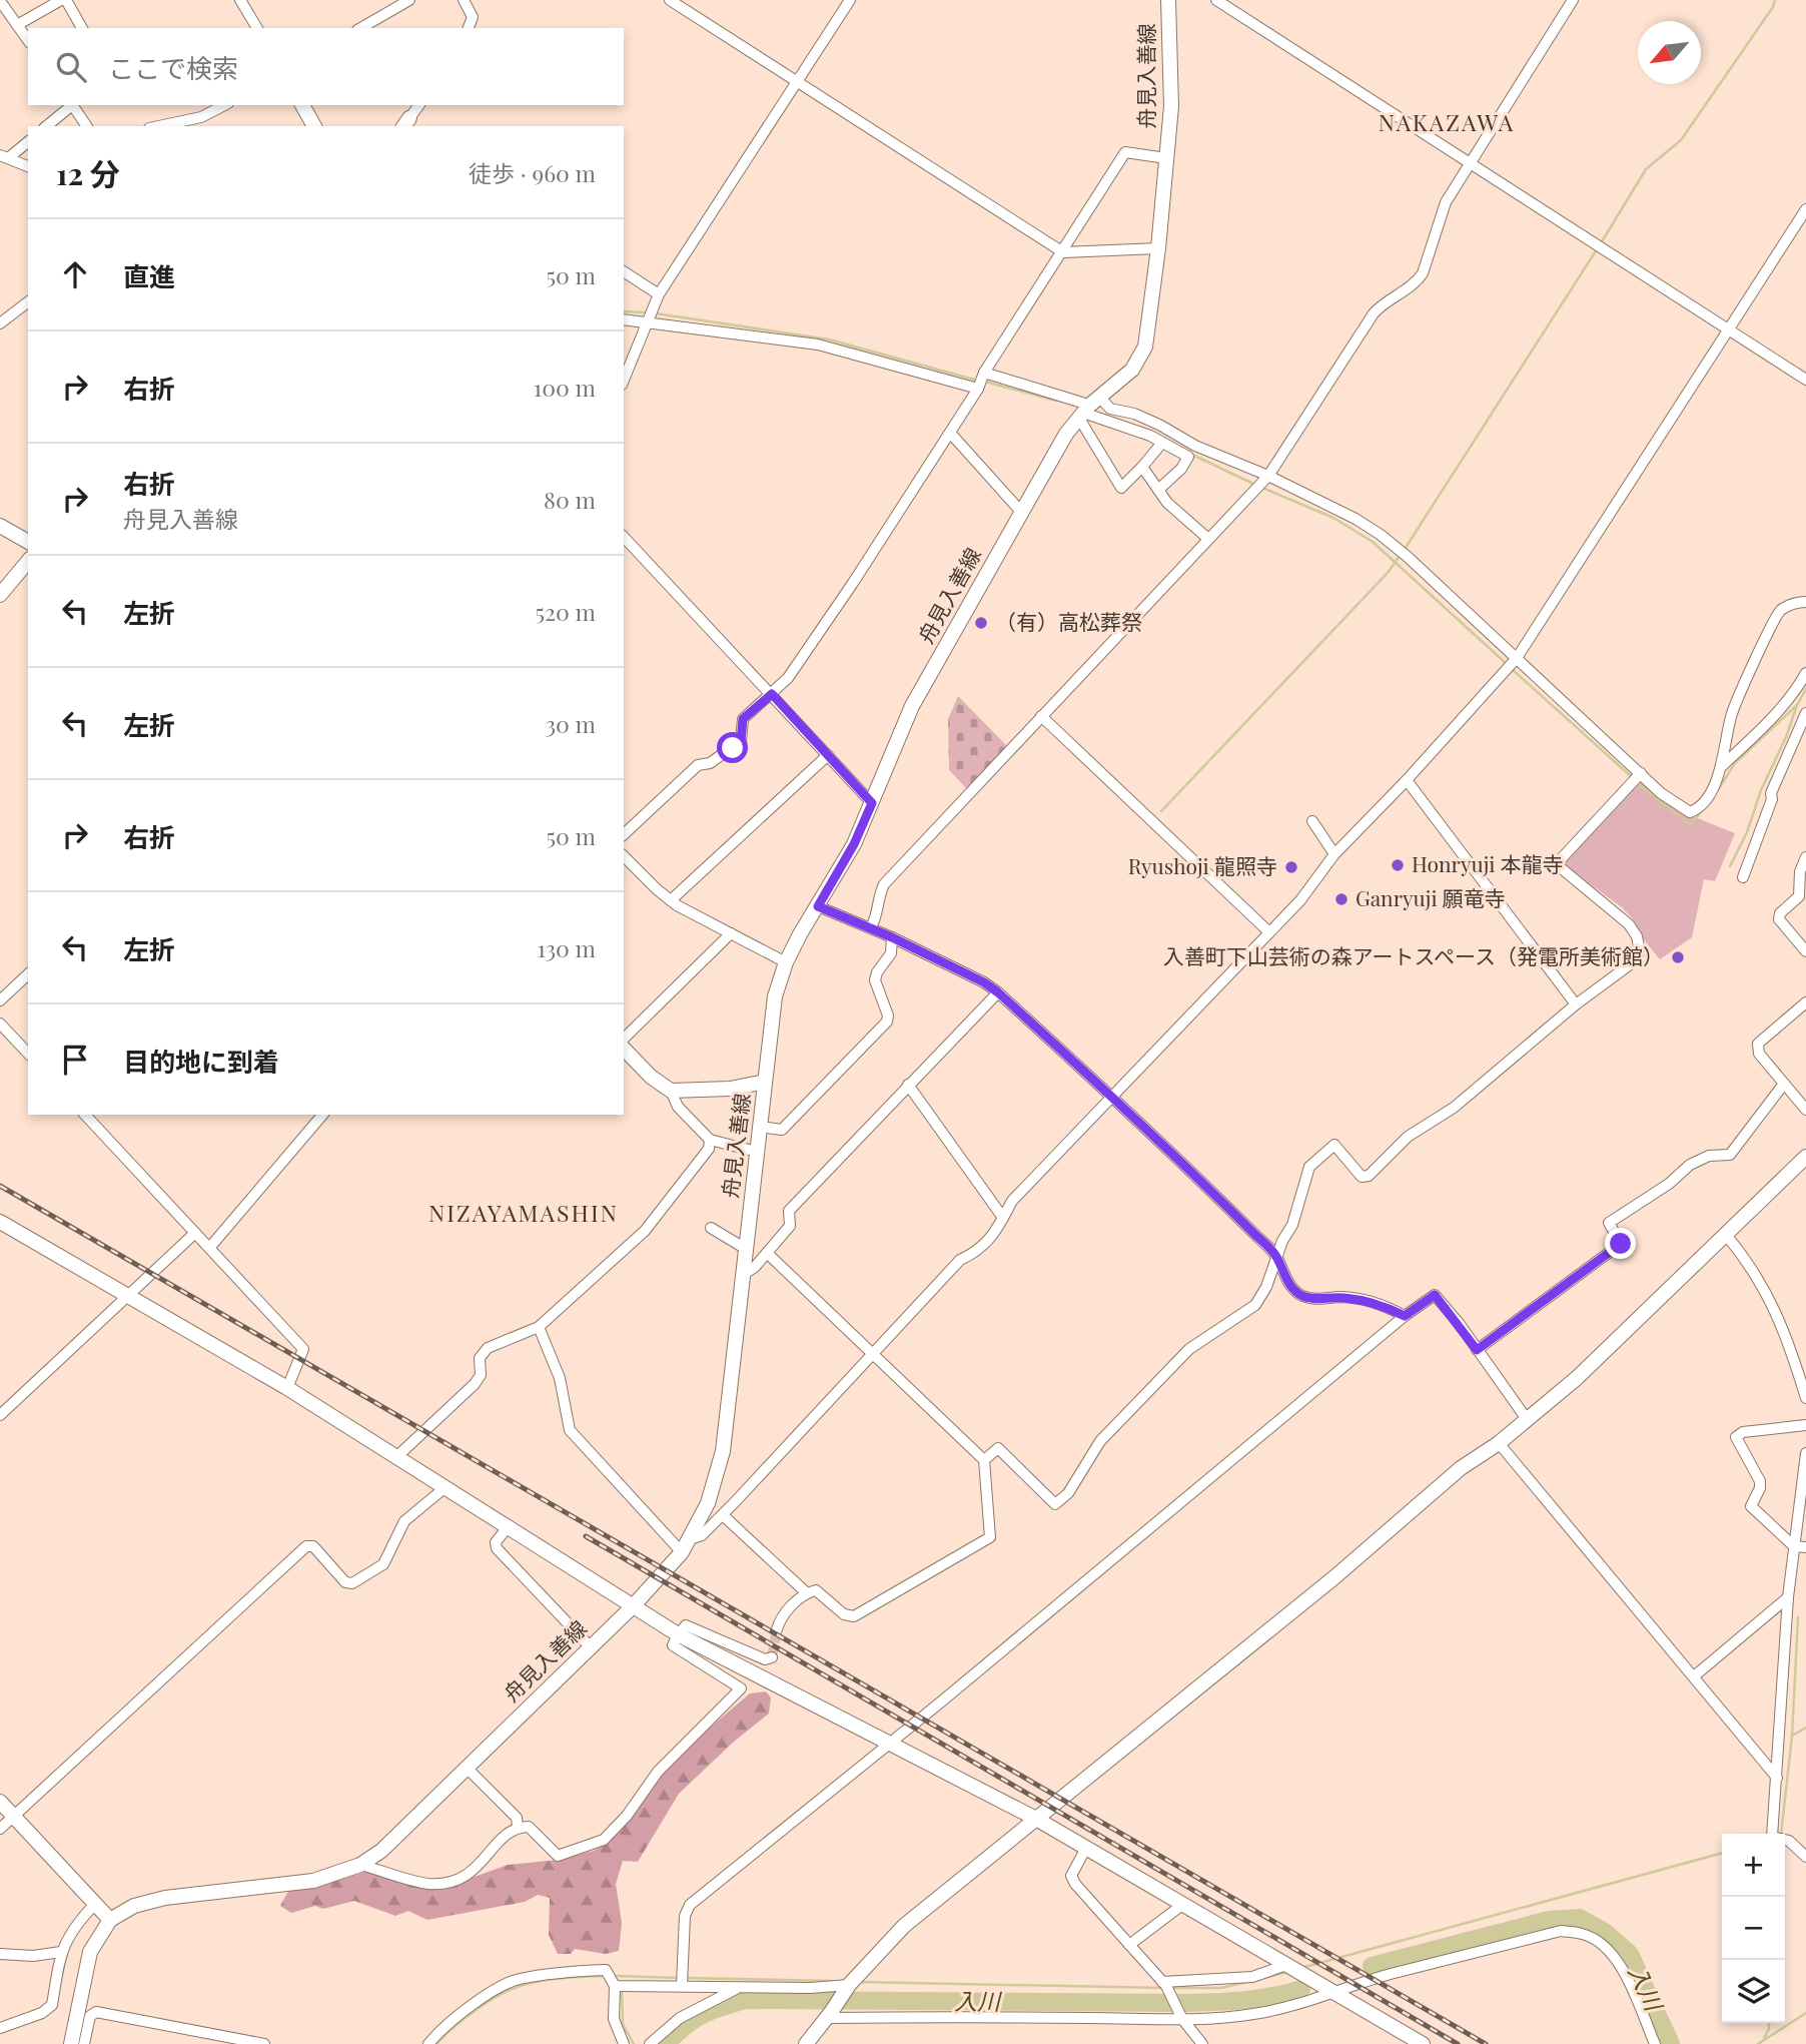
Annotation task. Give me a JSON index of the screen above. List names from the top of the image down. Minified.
{"streets":{"street":["舟見入善線"]},"districts":["NAKAZAWA","NIZAYAMASHIN"],"water":["入川"],"places":["（有）高松葬祭","Honryuji 本龍寺","Ryushoji 龍照寺","Ganryuji 願竜寺","入善町下山芸術の森アートスペース（発電所美術館）"],"north":"bottom left","page":{"search":"ここで検索","heading":["12 分","徒歩 · 960 m"],"list":[["直進","50 m"],["右折","100 m"],["右折","舟見入善線","80 m"],["左折","520 m"],["左折","30 m"],["右折","50 m"],["左折","130 m"],"目的地に到着"],"map_buttons":["+","−"]}}
